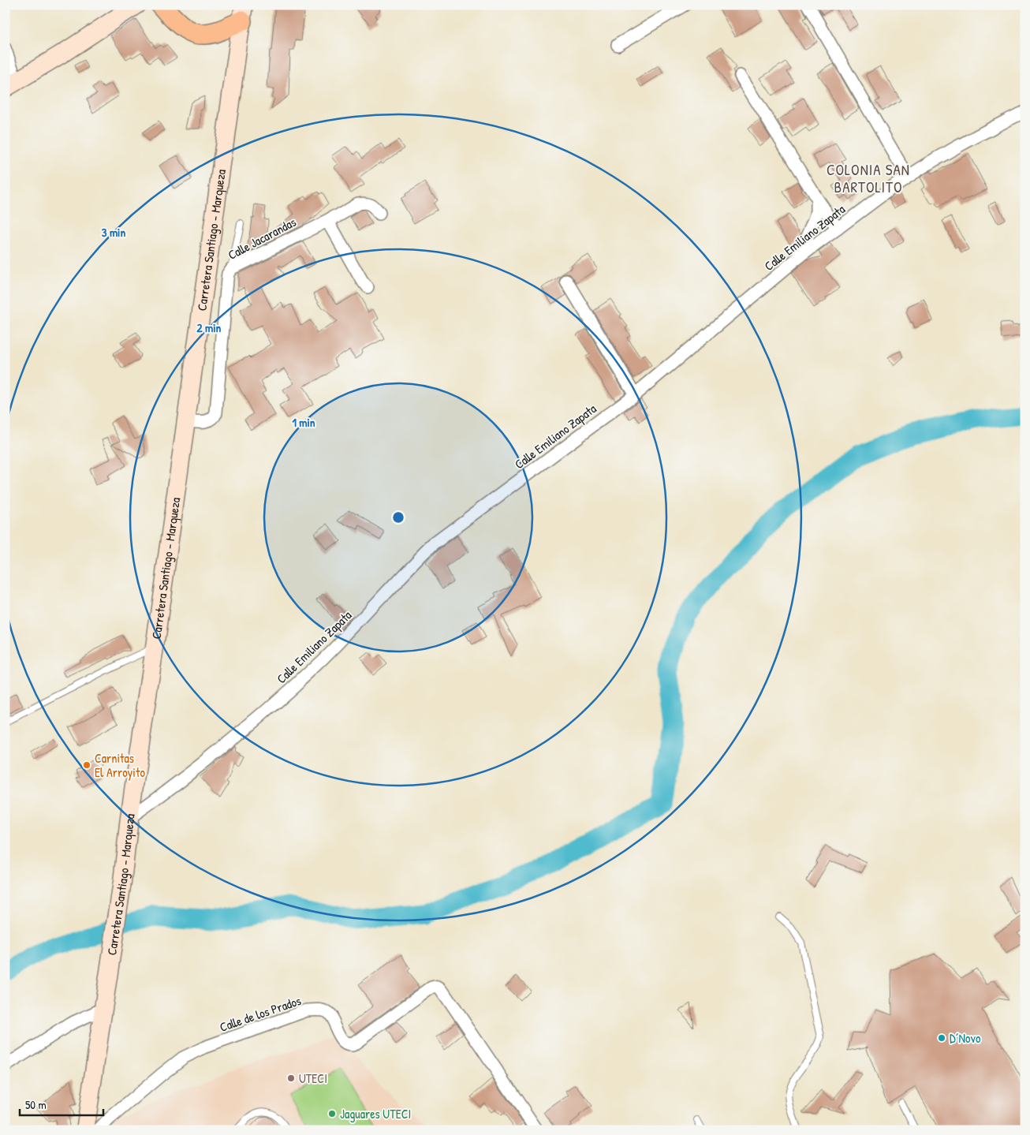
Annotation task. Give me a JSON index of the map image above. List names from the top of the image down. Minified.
{"streets":{"main road":["Carretera Santiago - Marqueza"],"street":["Calle Emiliano Zapata","Calle Jacarandas","Calle de los Prados"]},"crossings":[["Calle Emiliano Zapata","Carretera Santiago - Marqueza"],["Calle Jacarandas","Carretera Santiago - Marqueza"],["Carretera Santiago - Marqueza","Calle de los Prados"]],"districts":["COLONIA SAN BARTOLITO"],"places":["Carnitas El Arroyito","D´Novo","UTECI","Jaguares UTECI"],"scale_bar":"50 m","rings":["3 min","2 min","1 min"]}
